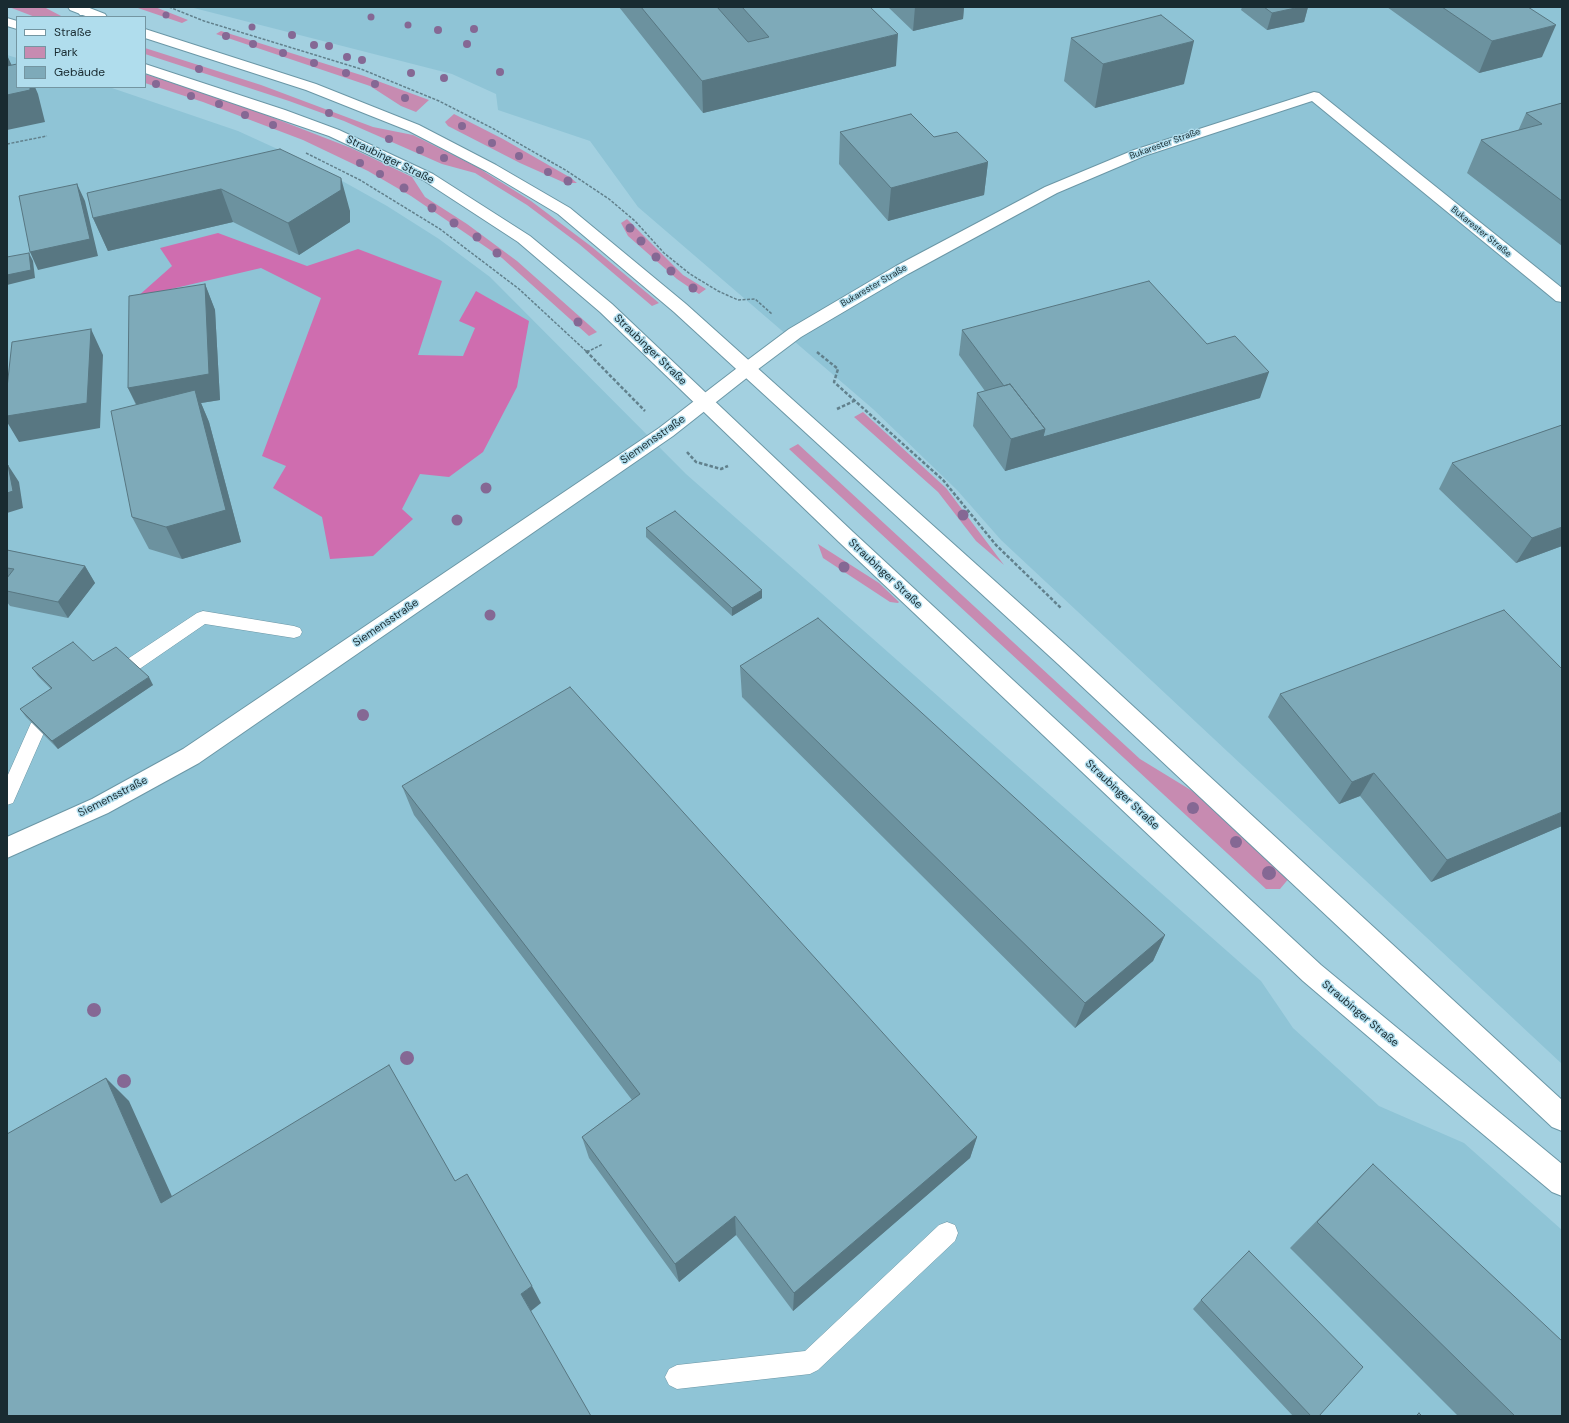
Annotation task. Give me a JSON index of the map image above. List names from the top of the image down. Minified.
{"streets":{"main road":["Bukarester Straße","Straubinger Straße","Siemensstraße"]},"crossings":[["Bukarester Straße","Siemensstraße"],["Straubinger Straße","Siemensstraße"]],"legend":["Straße","Park","Gebäude"]}
